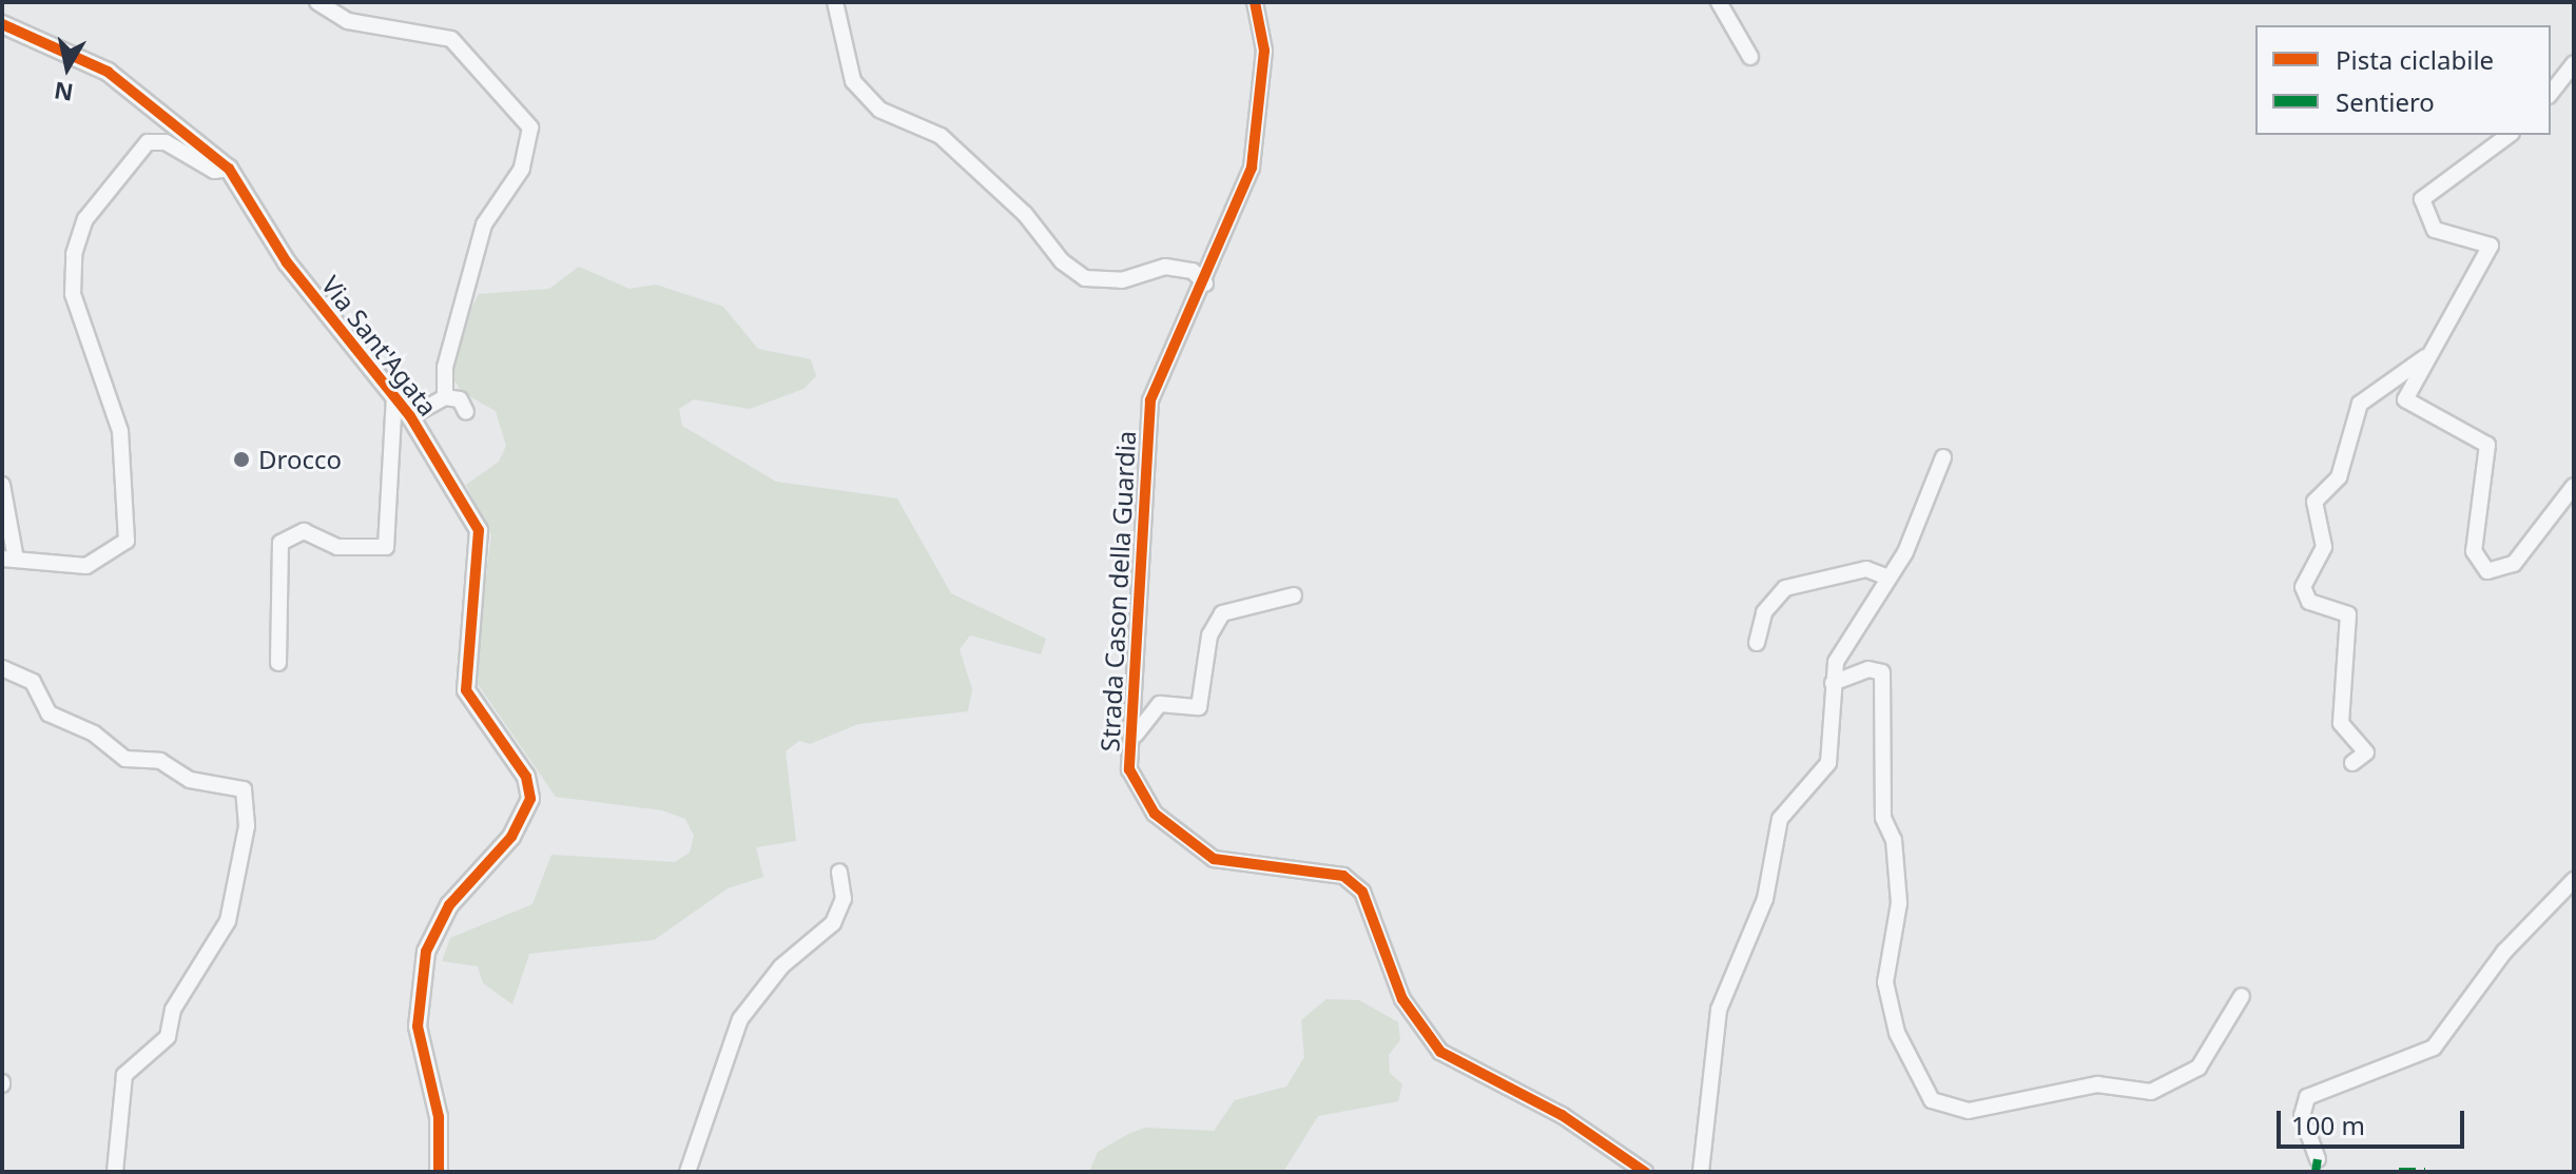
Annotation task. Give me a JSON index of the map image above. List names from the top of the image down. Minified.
{"streets":{"street":["Via Sant'Agata","Strada Cason della Guardia"]},"places":["Drocco"],"legend":["Pista ciclabile","Sentiero"],"scale_bar":"100 m","north":"bottom"}
